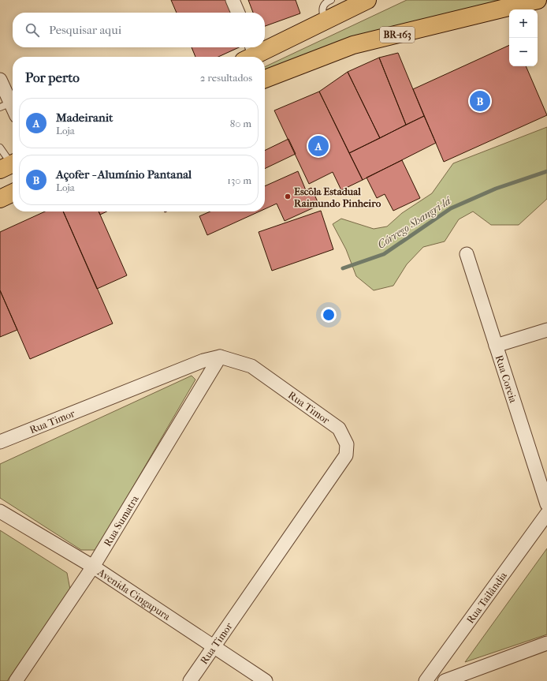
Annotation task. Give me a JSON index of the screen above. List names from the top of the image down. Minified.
{"streets":{"highway":["BR-163"],"street":["Rua Coreia","Rua Timor","Rua Sumatra","Avenida Cingapura","Rua Tailândia"]},"crossings":[["Rua Timor","Rua Sumatra"],["Rua Timor","Avenida Cingapura"],["Rua Sumatra","Avenida Cingapura"]],"water":["Córrego Shangri-lá"],"places":["Escola Estadual Raimundo Pinheiro"],"page":{"map_buttons":["+","−"],"search":"Pesquisar aqui","heading":["Por perto","2 resultados"],"pins":["B","A"],"list":[{"mark":"A","name":"Madeiranit","note":"Loja","value":"80 m"},{"mark":"B","name":"Açofer - Alumínio Pantanal","note":"Loja","value":"130 m"}]}}
